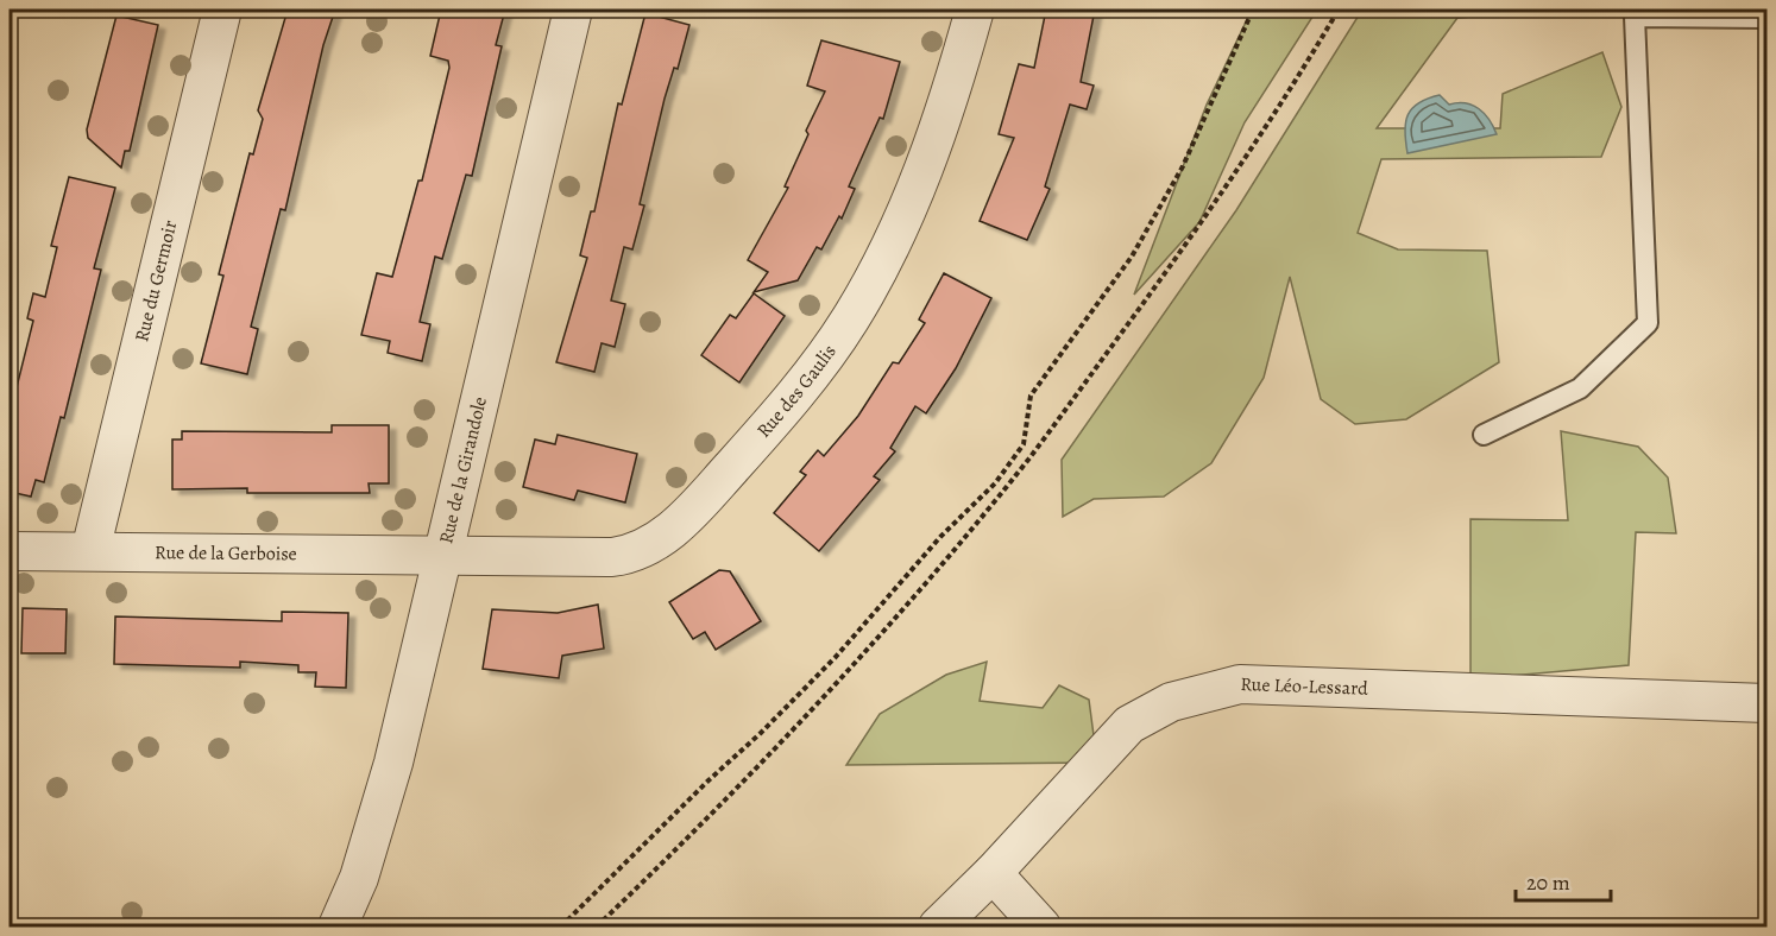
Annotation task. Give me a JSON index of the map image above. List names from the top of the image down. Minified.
{"streets":{"street":["Rue du Germoir","Rue des Gaulis","Rue de la Girandole","Rue de la Gerboise","Rue Léo-Lessard"]},"crossings":[["Rue du Germoir","Rue de la Gerboise"],["Rue des Gaulis","Rue de la Girandole"],["Rue des Gaulis","Rue de la Gerboise"],["Rue de la Girandole","Rue de la Gerboise"]],"scale_bar":"20 m"}
